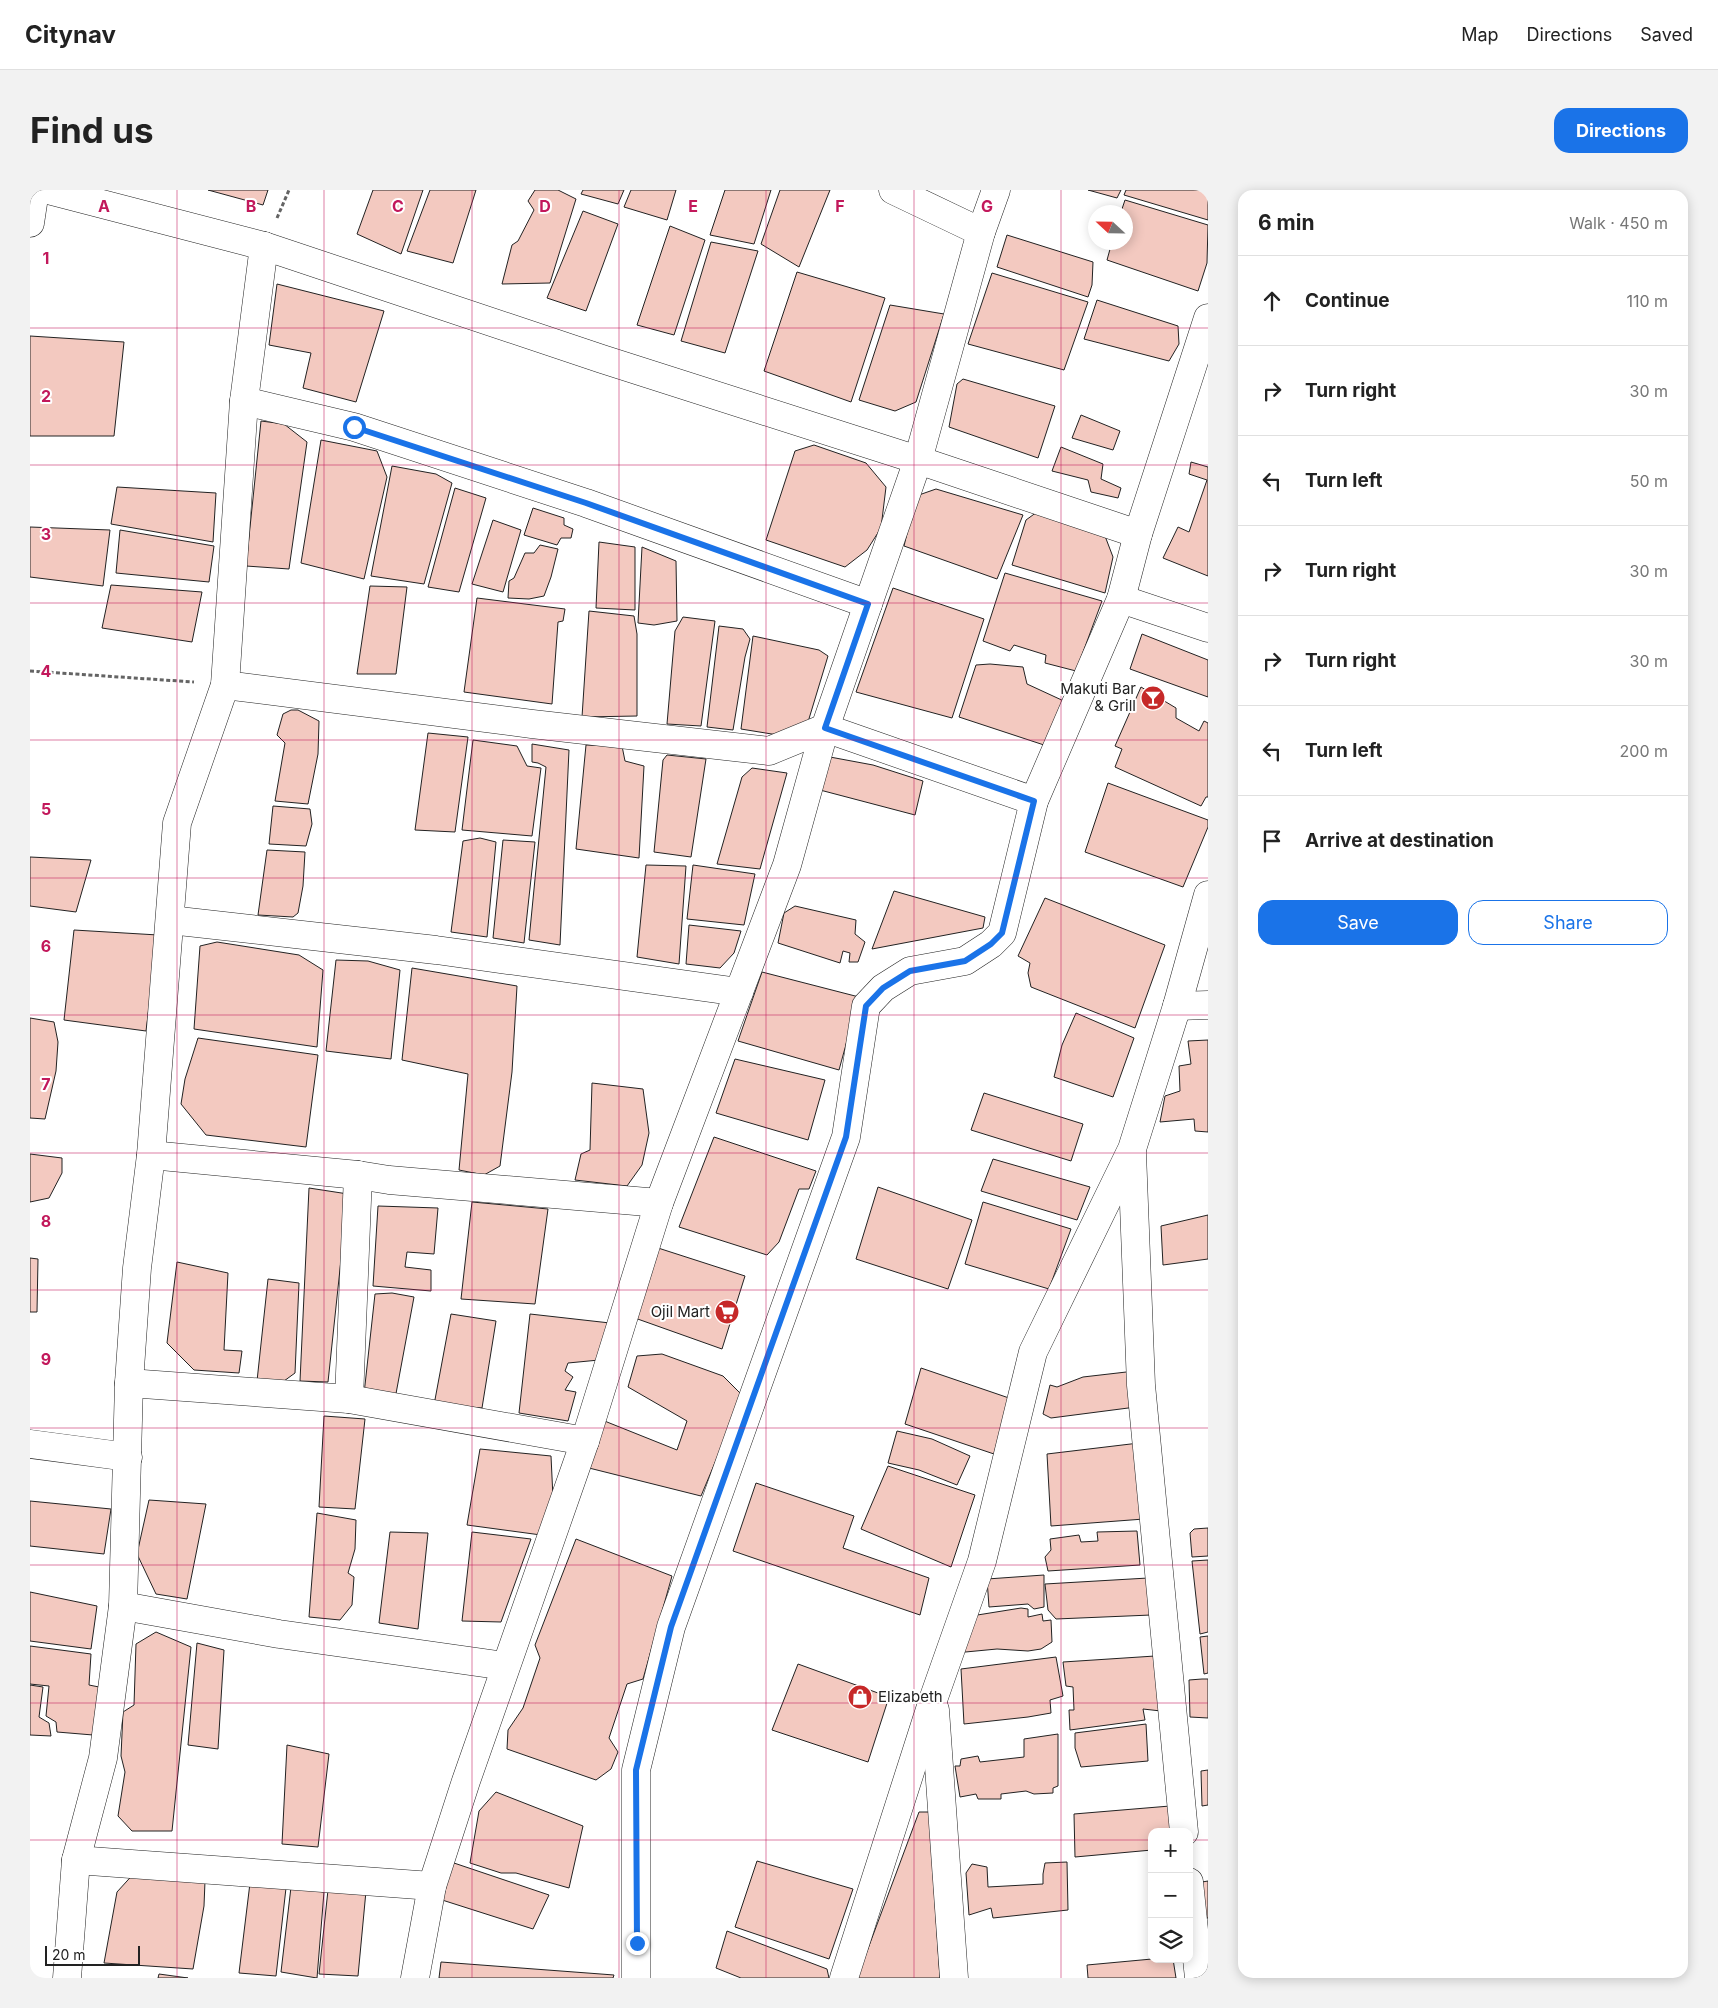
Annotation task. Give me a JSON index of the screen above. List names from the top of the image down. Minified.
{"places":{"bar":["Makuti Bar & Grill"],"supermarket":["Ojil Mart"],"shop":["Elizabeth"]},"scale_bar":"20 m","north":"left","page":{"header":"Citynav","nav":["Map","Directions","Saved"],"buttons":["Directions",["Save","Share"]],"title":"Find us","heading":["6 min","Walk · 450 m"],"list":[["Continue","110 m"],["Turn right","30 m"],["Turn left","50 m"],["Turn right","30 m"],["Turn right","30 m"],["Turn left","200 m"],"Arrive at destination"],"map_buttons":["+","−"],"scale":"20 m"},"grid":{"columns":["A","B","C","D","E","F","G"],"rows":["1","2","3","4","5","6","7","8","9"]}}
